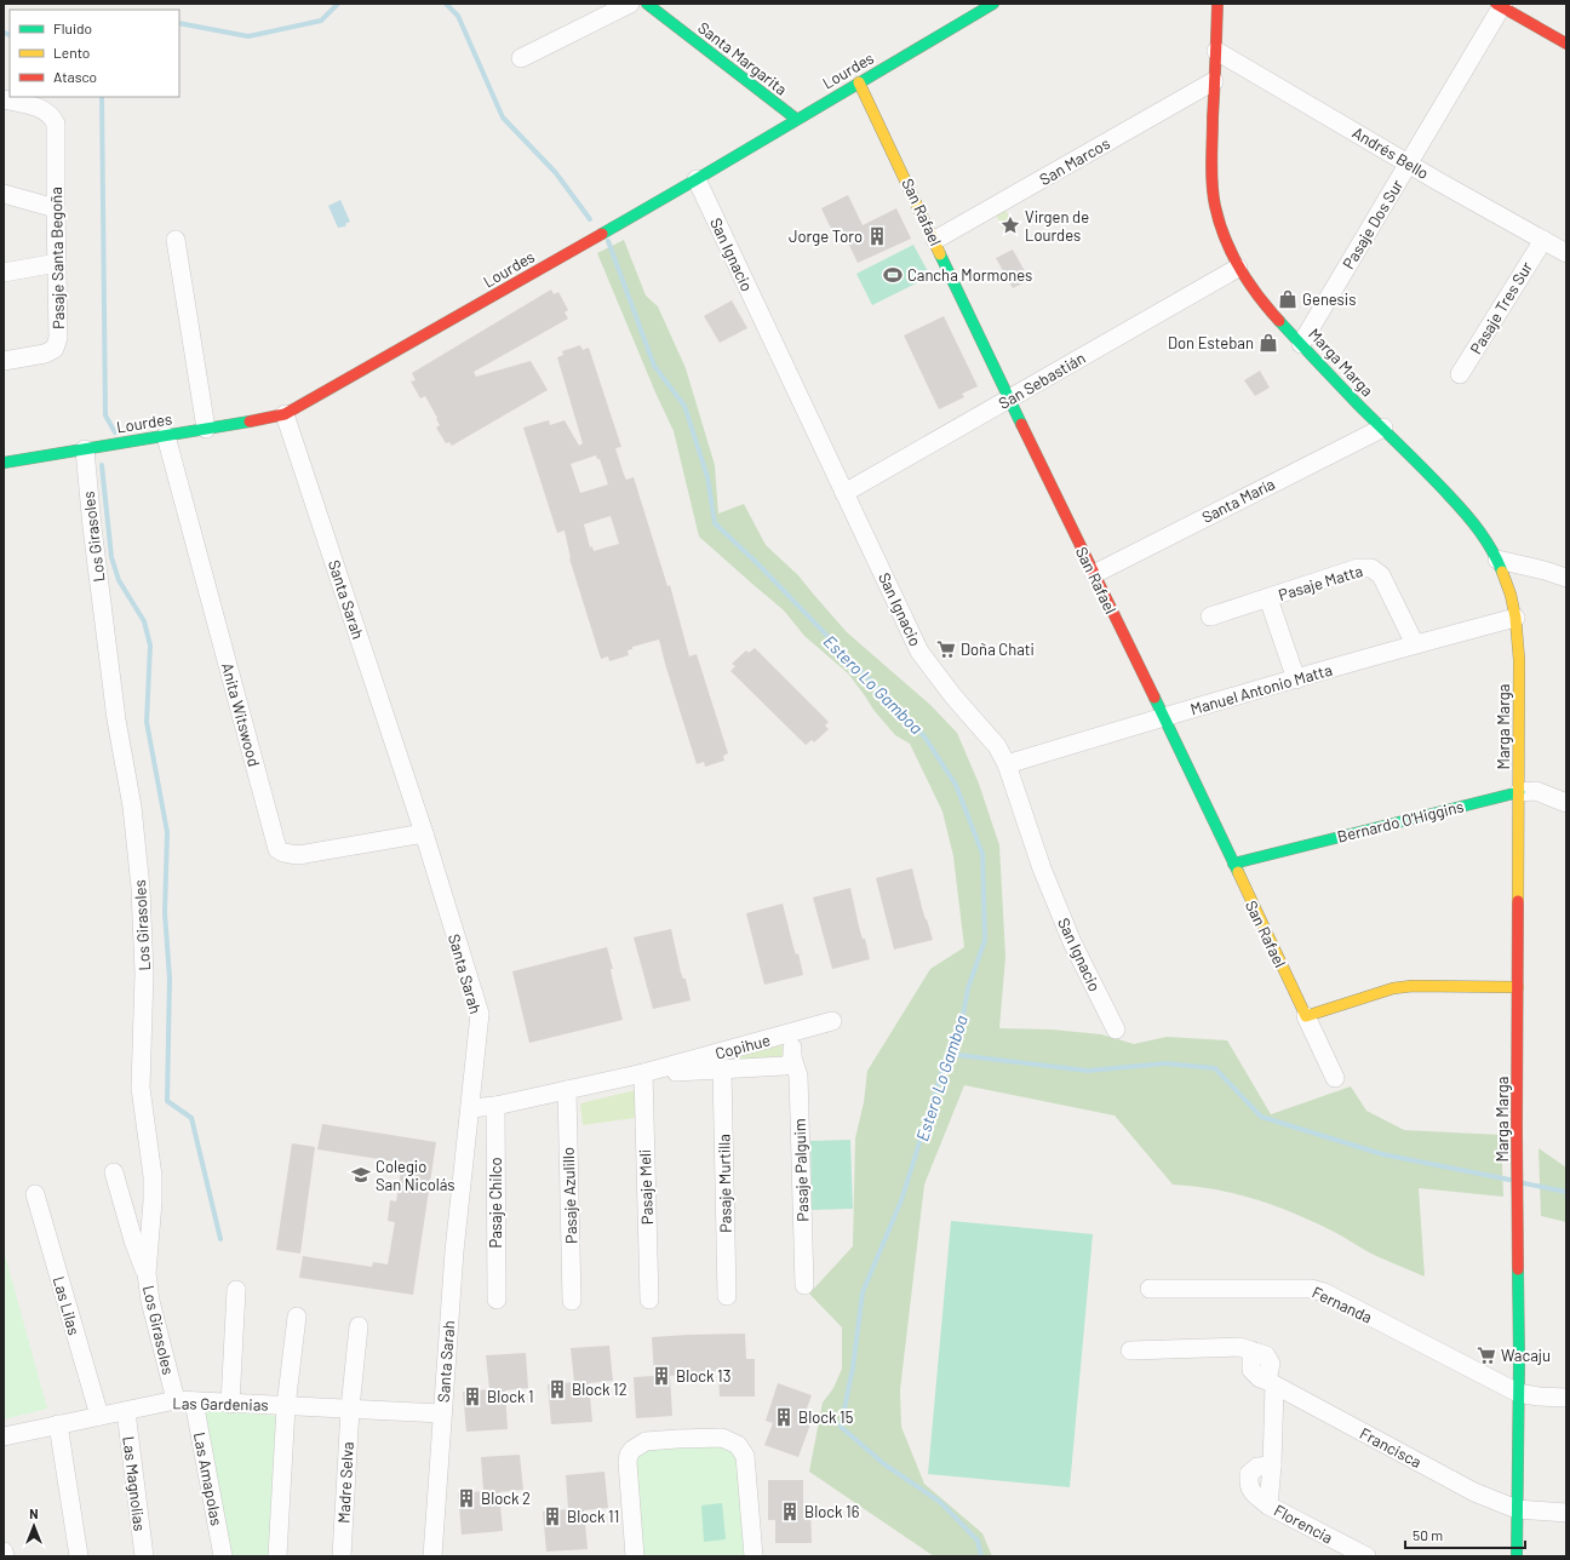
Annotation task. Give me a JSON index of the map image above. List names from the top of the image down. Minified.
{"streets":{"main road":["Santa Margarita","Lourdes","San Rafael","Marga Marga","Bernardo O'Higgins"],"street":["Andrés Bello","San Marcos","Pasaje Dos Sur","San Ignacio","Pasaje Santa Begoña","Pasaje Tres Sur","San Sebastián","Santa María","Los Girasoles","Pasaje Matta","Santa Sarah","Manuel Antonio Matta","Anita Witswood","Copihue","Pasaje Palguim","Pasaje Murtilla","Pasaje Meli","Pasaje Azulillo","Pasaje Chilco","Fernanda","Las Lilas","Las Gardenias","Francisca","Las Amapolas","Madre Selva","Las Magnolias","Florencia"]},"crossings":[["Santa Margarita","Lourdes"],["Lourdes","San Rafael"],["Lourdes","San Ignacio"],["Lourdes","Los Girasoles"],["Lourdes","Santa Sarah"],["Lourdes","Anita Witswood"],["Andrés Bello","Pasaje Dos Sur"],["Andrés Bello","Pasaje Tres Sur"],["Andrés Bello","Marga Marga"],["San Marcos","San Rafael"],["San Marcos","Marga Marga"],["San Rafael","San Sebastián"],["San Rafael","Santa María"],["San Rafael","Manuel Antonio Matta"],["San Rafael","Bernardo O'Higgins"],["Pasaje Dos Sur","Marga Marga"],["San Ignacio","San Sebastián"],["San Ignacio","Manuel Antonio Matta"],["Marga Marga","San Sebastián"],["Marga Marga","Santa María"],["Marga Marga","Manuel Antonio Matta"],["Marga Marga","Bernardo O'Higgins"],["Marga Marga","Fernanda"],["Marga Marga","Francisca"],["Los Girasoles","Las Gardenias"],["Los Girasoles","Las Amapolas"],["Pasaje Matta","Manuel Antonio Matta"],["Santa Sarah","Anita Witswood"],["Santa Sarah","Copihue"],["Santa Sarah","Las Gardenias"],["Copihue","Pasaje Palguim"],["Copihue","Pasaje Murtilla"],["Copihue","Pasaje Meli"],["Copihue","Pasaje Azulillo"],["Copihue","Pasaje Chilco"],["Las Lilas","Las Gardenias"],["Las Gardenias","Las Amapolas"],["Las Gardenias","Madre Selva"],["Las Gardenias","Las Magnolias"],["Francisca","Florencia"]],"water":["Estero Lo Gamboa"],"places":{"place":["Virgen de Lourdes"],"building":["Jorge Toro","Block 13","Block 12","Block 1","Block 15","Block 2","Block 16","Block 11"],"sports":["Cancha Mormones"],"shop":["Genesis","Don Esteban"],"supermarket":["Doña Chati","Wacaju"],"school or university":["Colegio San Nicolás"]},"legend":["Fluido","Lento","Atasco"],"scale_bar":"50 m","north":"top"}
